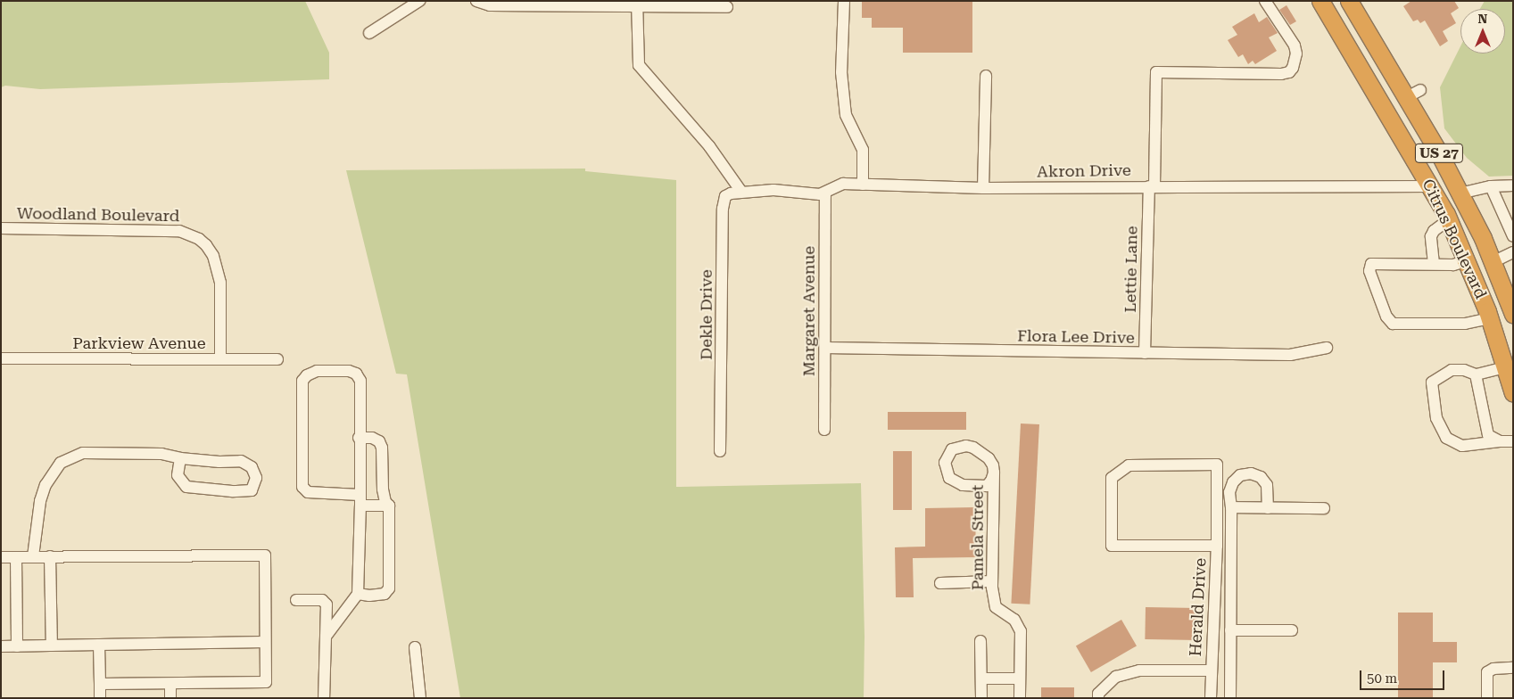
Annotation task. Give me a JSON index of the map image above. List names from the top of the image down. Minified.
{"streets":{"highway":["US 27","Citrus Boulevard"],"street":["Akron Drive","Woodland Boulevard","Lettie Lane","Margaret Avenue","Dekle Drive","Flora Lee Drive","Parkview Avenue","Pamela Street","Herald Drive"]},"crossings":[["Akron Drive","Citrus Boulevard"],["Akron Drive","Lettie Lane"],["Akron Drive","Margaret Avenue"],["Akron Drive","Dekle Drive"],["Woodland Boulevard","Parkview Avenue"],["Lettie Lane","Flora Lee Drive"],["Margaret Avenue","Flora Lee Drive"]],"scale_bar":"50 m","north":"top"}
